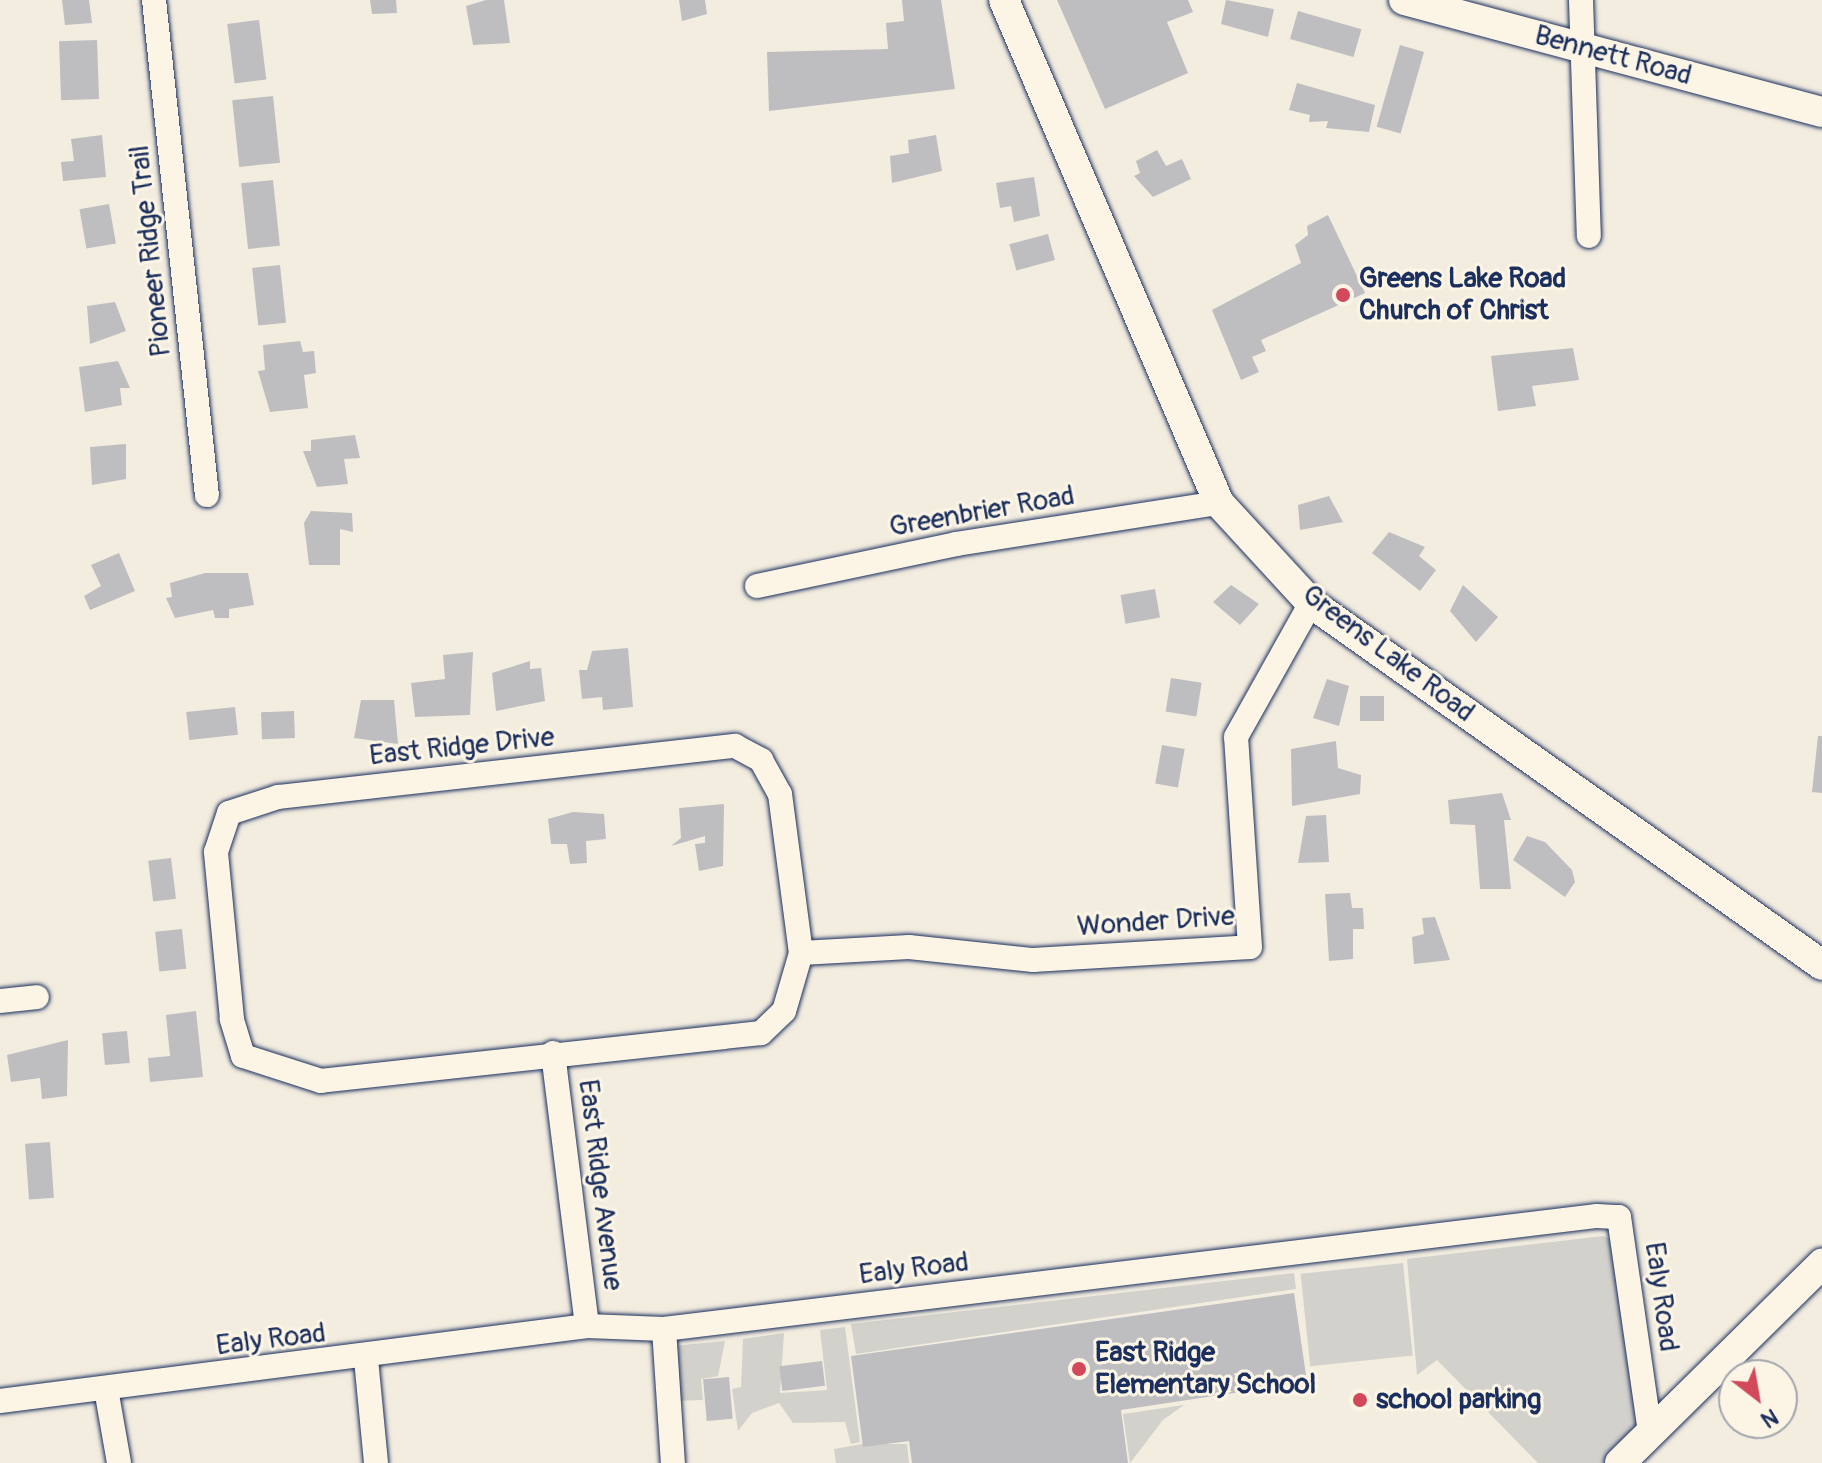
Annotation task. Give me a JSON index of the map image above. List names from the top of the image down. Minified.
{"streets":{"street":["Bennett Road","Pioneer Ridge Trail","Greenbrier Road","Greens Lake Road","East Ridge Drive","Wonder Drive","East Ridge Avenue","Ealy Road"]},"crossings":[["Greenbrier Road","Greens Lake Road"],["Greens Lake Road","Wonder Drive"],["East Ridge Drive","Wonder Drive"],["East Ridge Drive","East Ridge Avenue"],["East Ridge Avenue","Ealy Road"]],"places":["Greens Lake Road Church of Christ","East Ridge Elementary School","school parking"],"north":"bottom right"}
